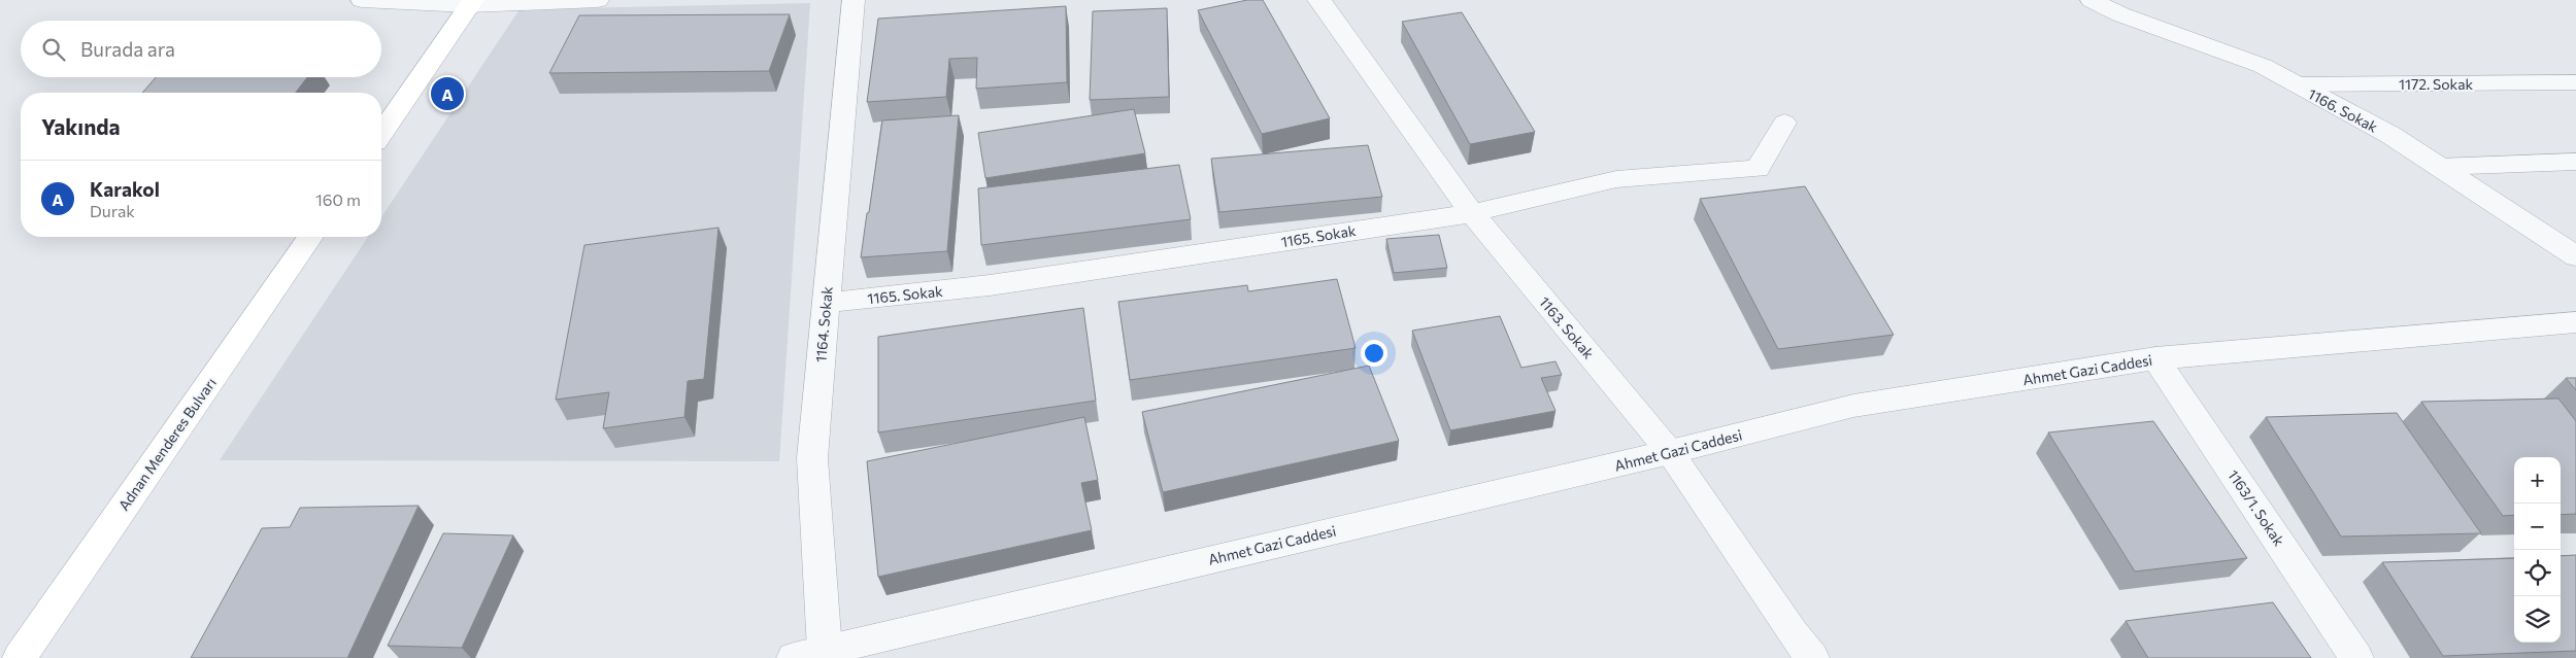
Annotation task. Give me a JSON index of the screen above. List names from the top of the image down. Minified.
{"streets":{"main road":["Adnan Menderes Bulvarı"],"street":["1172. Sokak","1166. Sokak","1165. Sokak","1164. Sokak","1163. Sokak","Ahmet Gazi Caddesi","1163/1. Sokak"]},"crossings":[["1172. Sokak","1166. Sokak"],["1165. Sokak","1164. Sokak"],["1165. Sokak","1163. Sokak"],["1164. Sokak","Ahmet Gazi Caddesi"],["1163. Sokak","Ahmet Gazi Caddesi"],["Ahmet Gazi Caddesi","1163/1. Sokak"]],"page":{"search":"Burada ara","pins":"A","heading":"Yakında","list":[{"mark":"A","name":"Karakol","note":"Durak","value":"160 m"}],"map_buttons":["+","−"]}}
